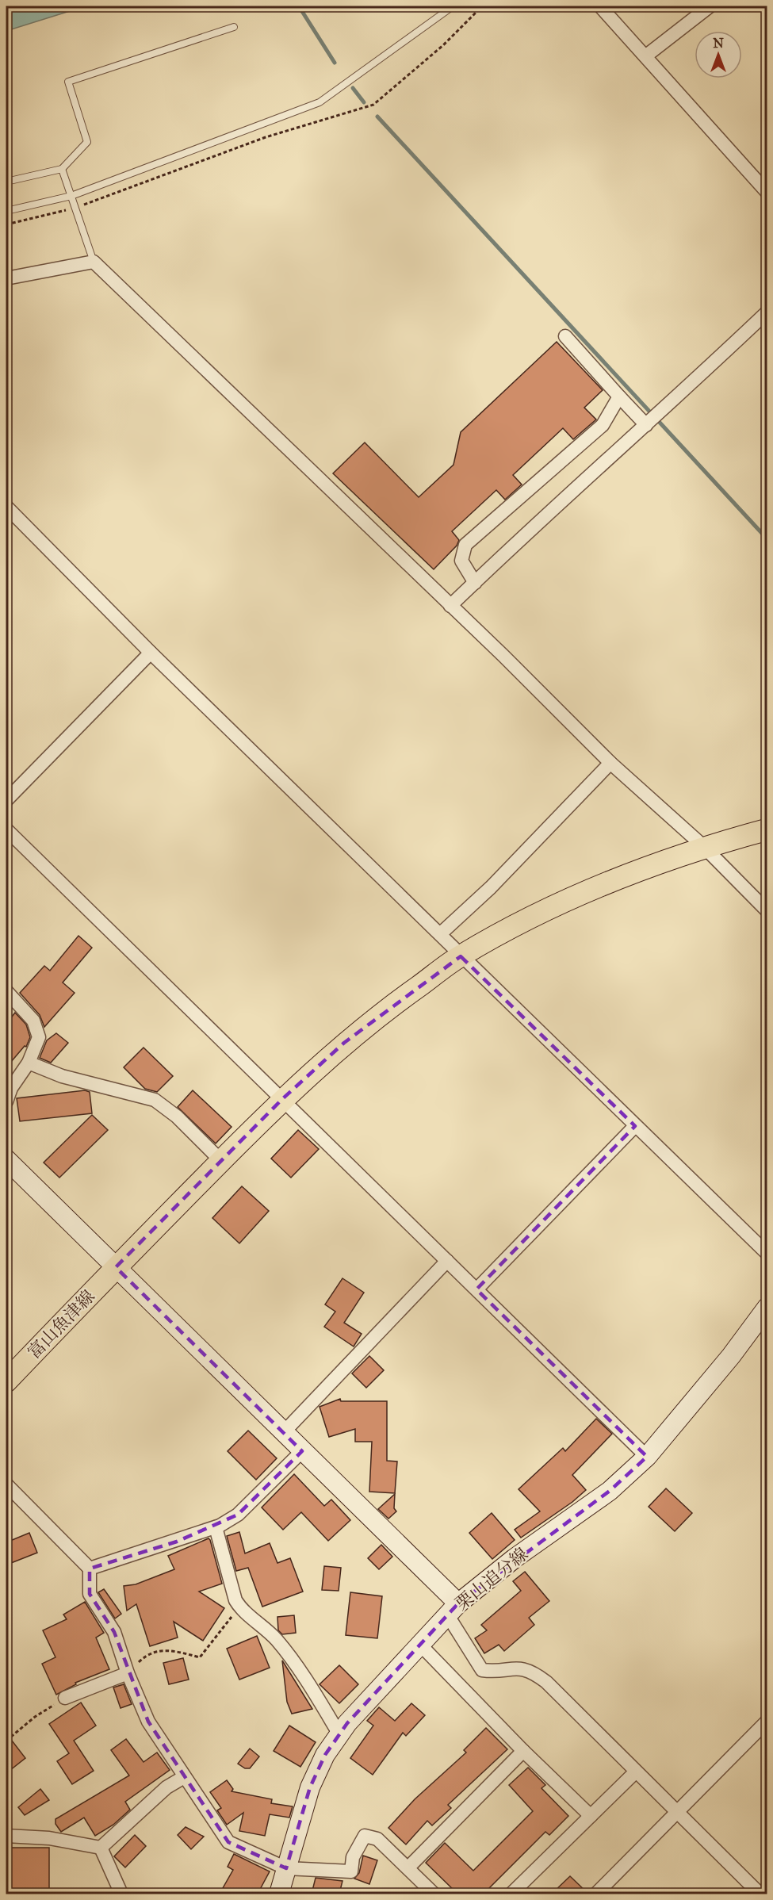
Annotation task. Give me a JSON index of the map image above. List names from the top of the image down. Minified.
{"streets":{"main road":["富山魚津線","栗山追分線"]},"north":"top"}
